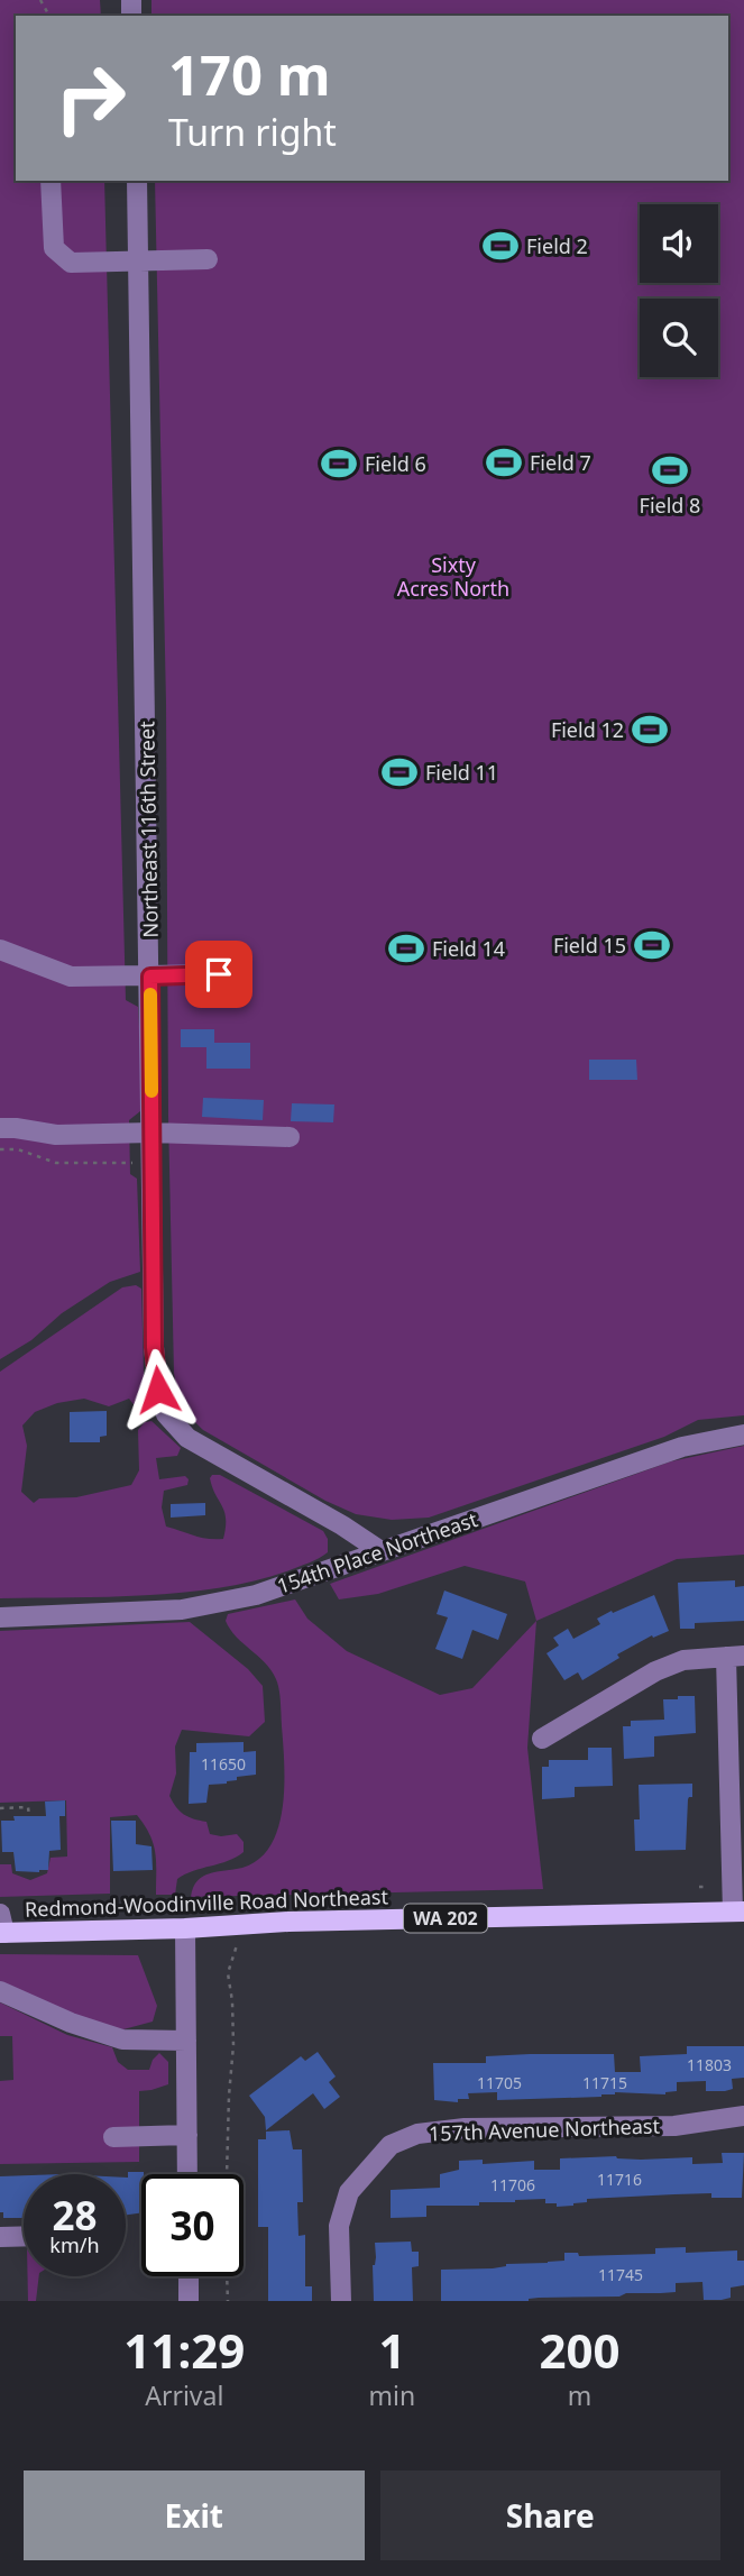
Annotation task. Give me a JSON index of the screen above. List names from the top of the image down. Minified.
{"streets":{"main road":["Redmond-Woodinville Road Northeast","WA 202"],"street":["Northeast 116th Street","154th Place Northeast","157th Avenue Northeast"]},"crossings":[["Northeast 116th Street","154th Place Northeast"]],"parks":["Sixty Acres North"],"places":{"sports":["Field 2","Field 7","Field 6","Field 8","Field 12","Field 11","Field 15","Field 14"]},"house_numbers":["11650","11803","11705","11715","11716","11706","11745"],"page":{"turn":["170 m","Turn right"],"speed":"28 km/h","limit":"30","eta":["11:29","Arrival","1","min","200","m"],"buttons":["Exit","Share"]}}
